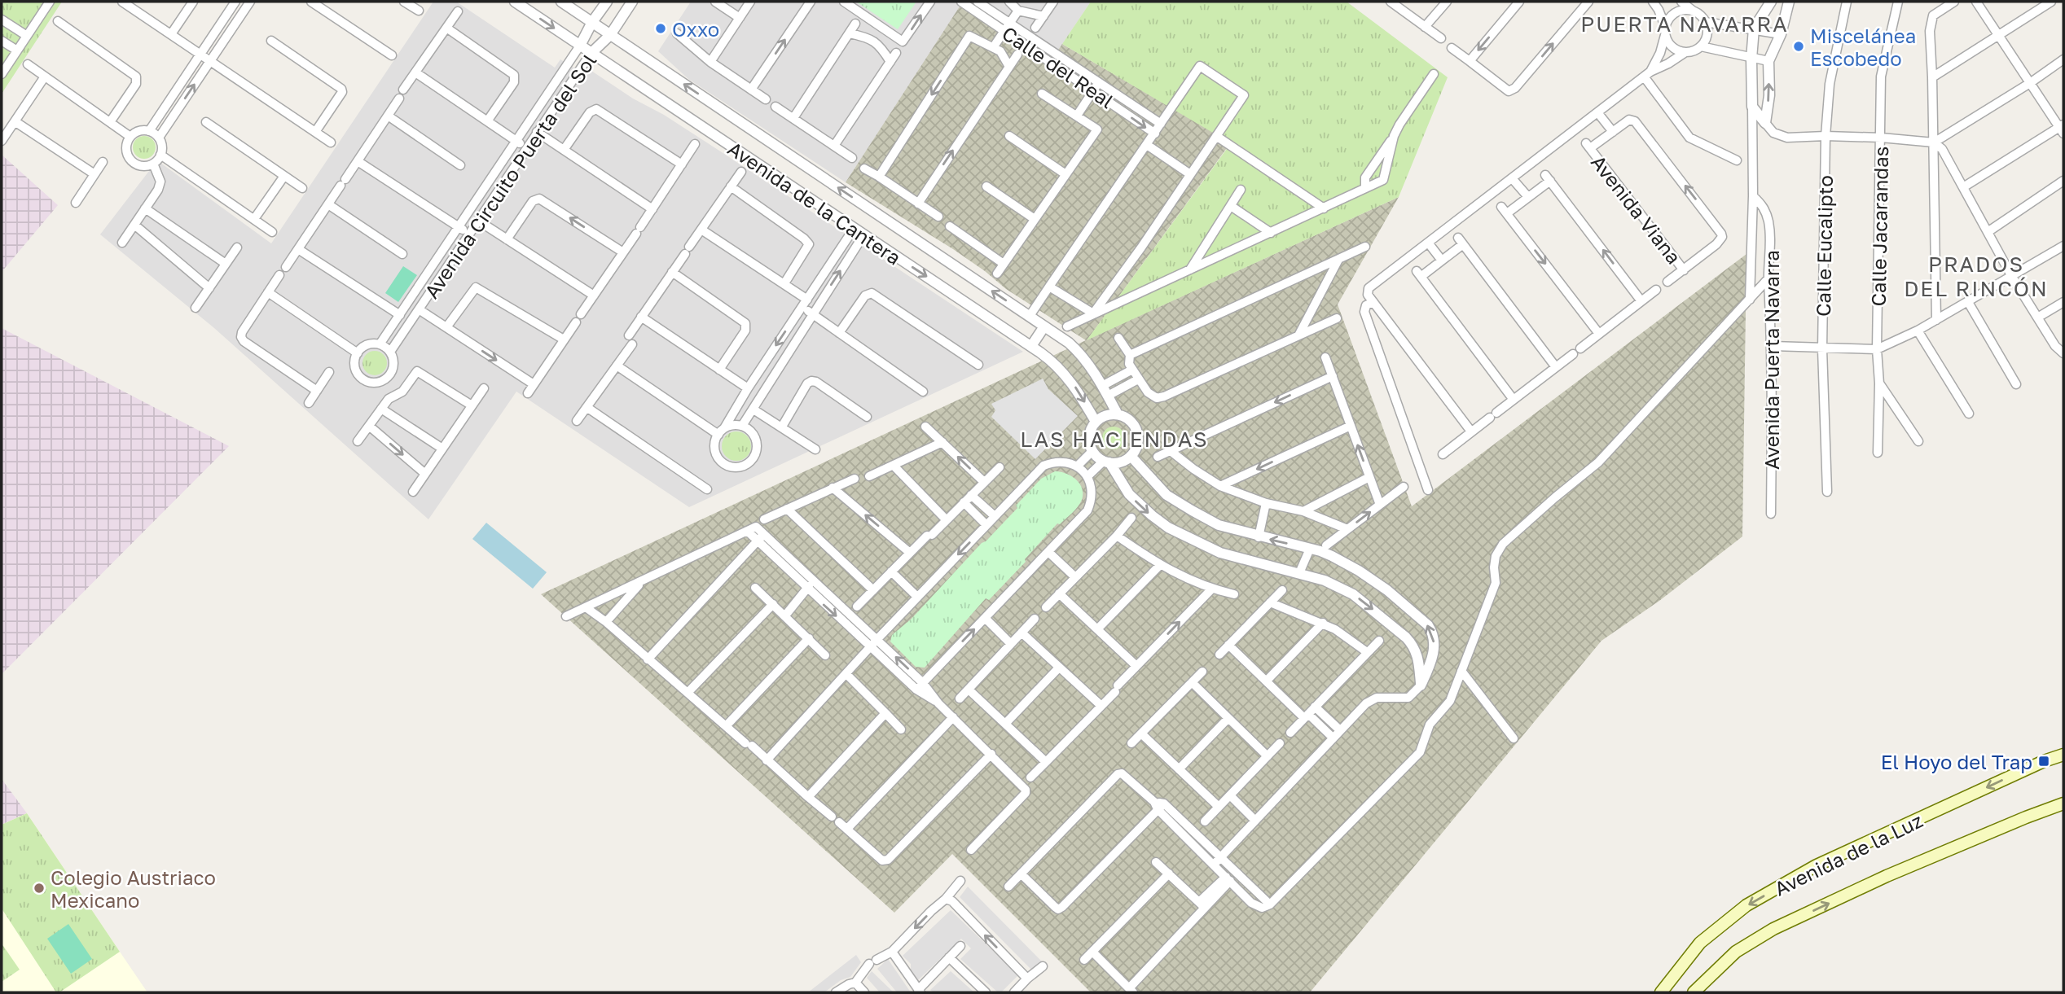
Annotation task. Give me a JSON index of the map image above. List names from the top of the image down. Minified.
{"streets":{"main road":["Avenida de la Luz"],"street":["Calle del Real","Avenida Circuito Puerta del Sol","Avenida de la Cantera","Avenida Viana","Calle Jacarandas","Calle Eucalipto","Avenida Puerta Navarra"]},"crossings":[["Avenida Circuito Puerta del Sol","Avenida de la Cantera"]],"districts":["PUERTA NAVARRA","PRADOS DEL RINCÓN","LAS HACIENDAS"],"places":{"other":["Oxxo","Miscelánea Escobedo","Colegio Austriaco Mexicano"],"transit":["El Hoyo del Trap"]}}
